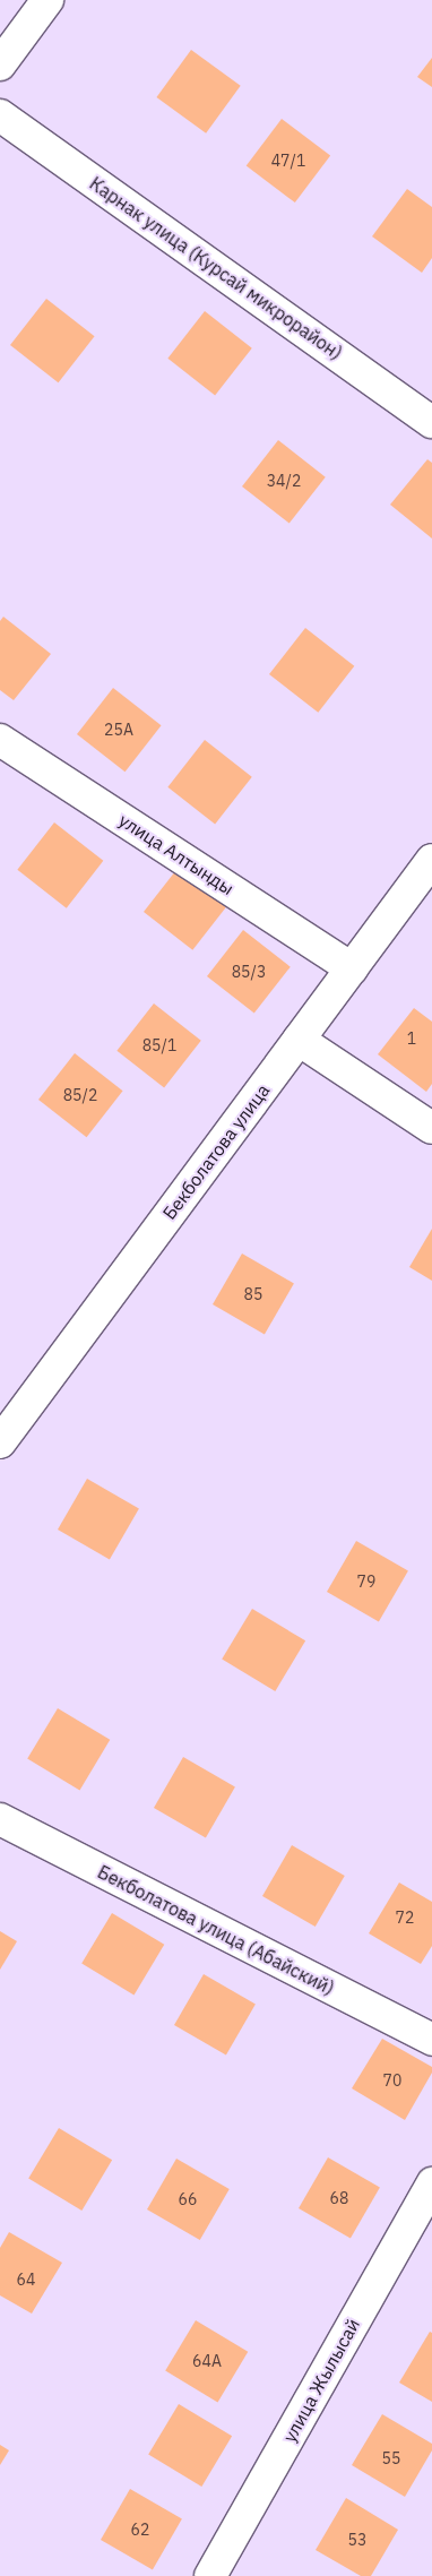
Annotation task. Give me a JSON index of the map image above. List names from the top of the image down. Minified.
{"streets":{"street":["Карнак улица (Курсай микрорайон)","улица Алтынды","Бекболатова улица","Бекболатова улица (Абайский)","улица Жылысай"]},"crossings":[["улица Алтынды","Бекболатова улица"]],"house_numbers":["47/1","34/2","25А","85/3","1","85/1","85/2","85","79","72","70","68","66","64","64А","55","62","53"]}
